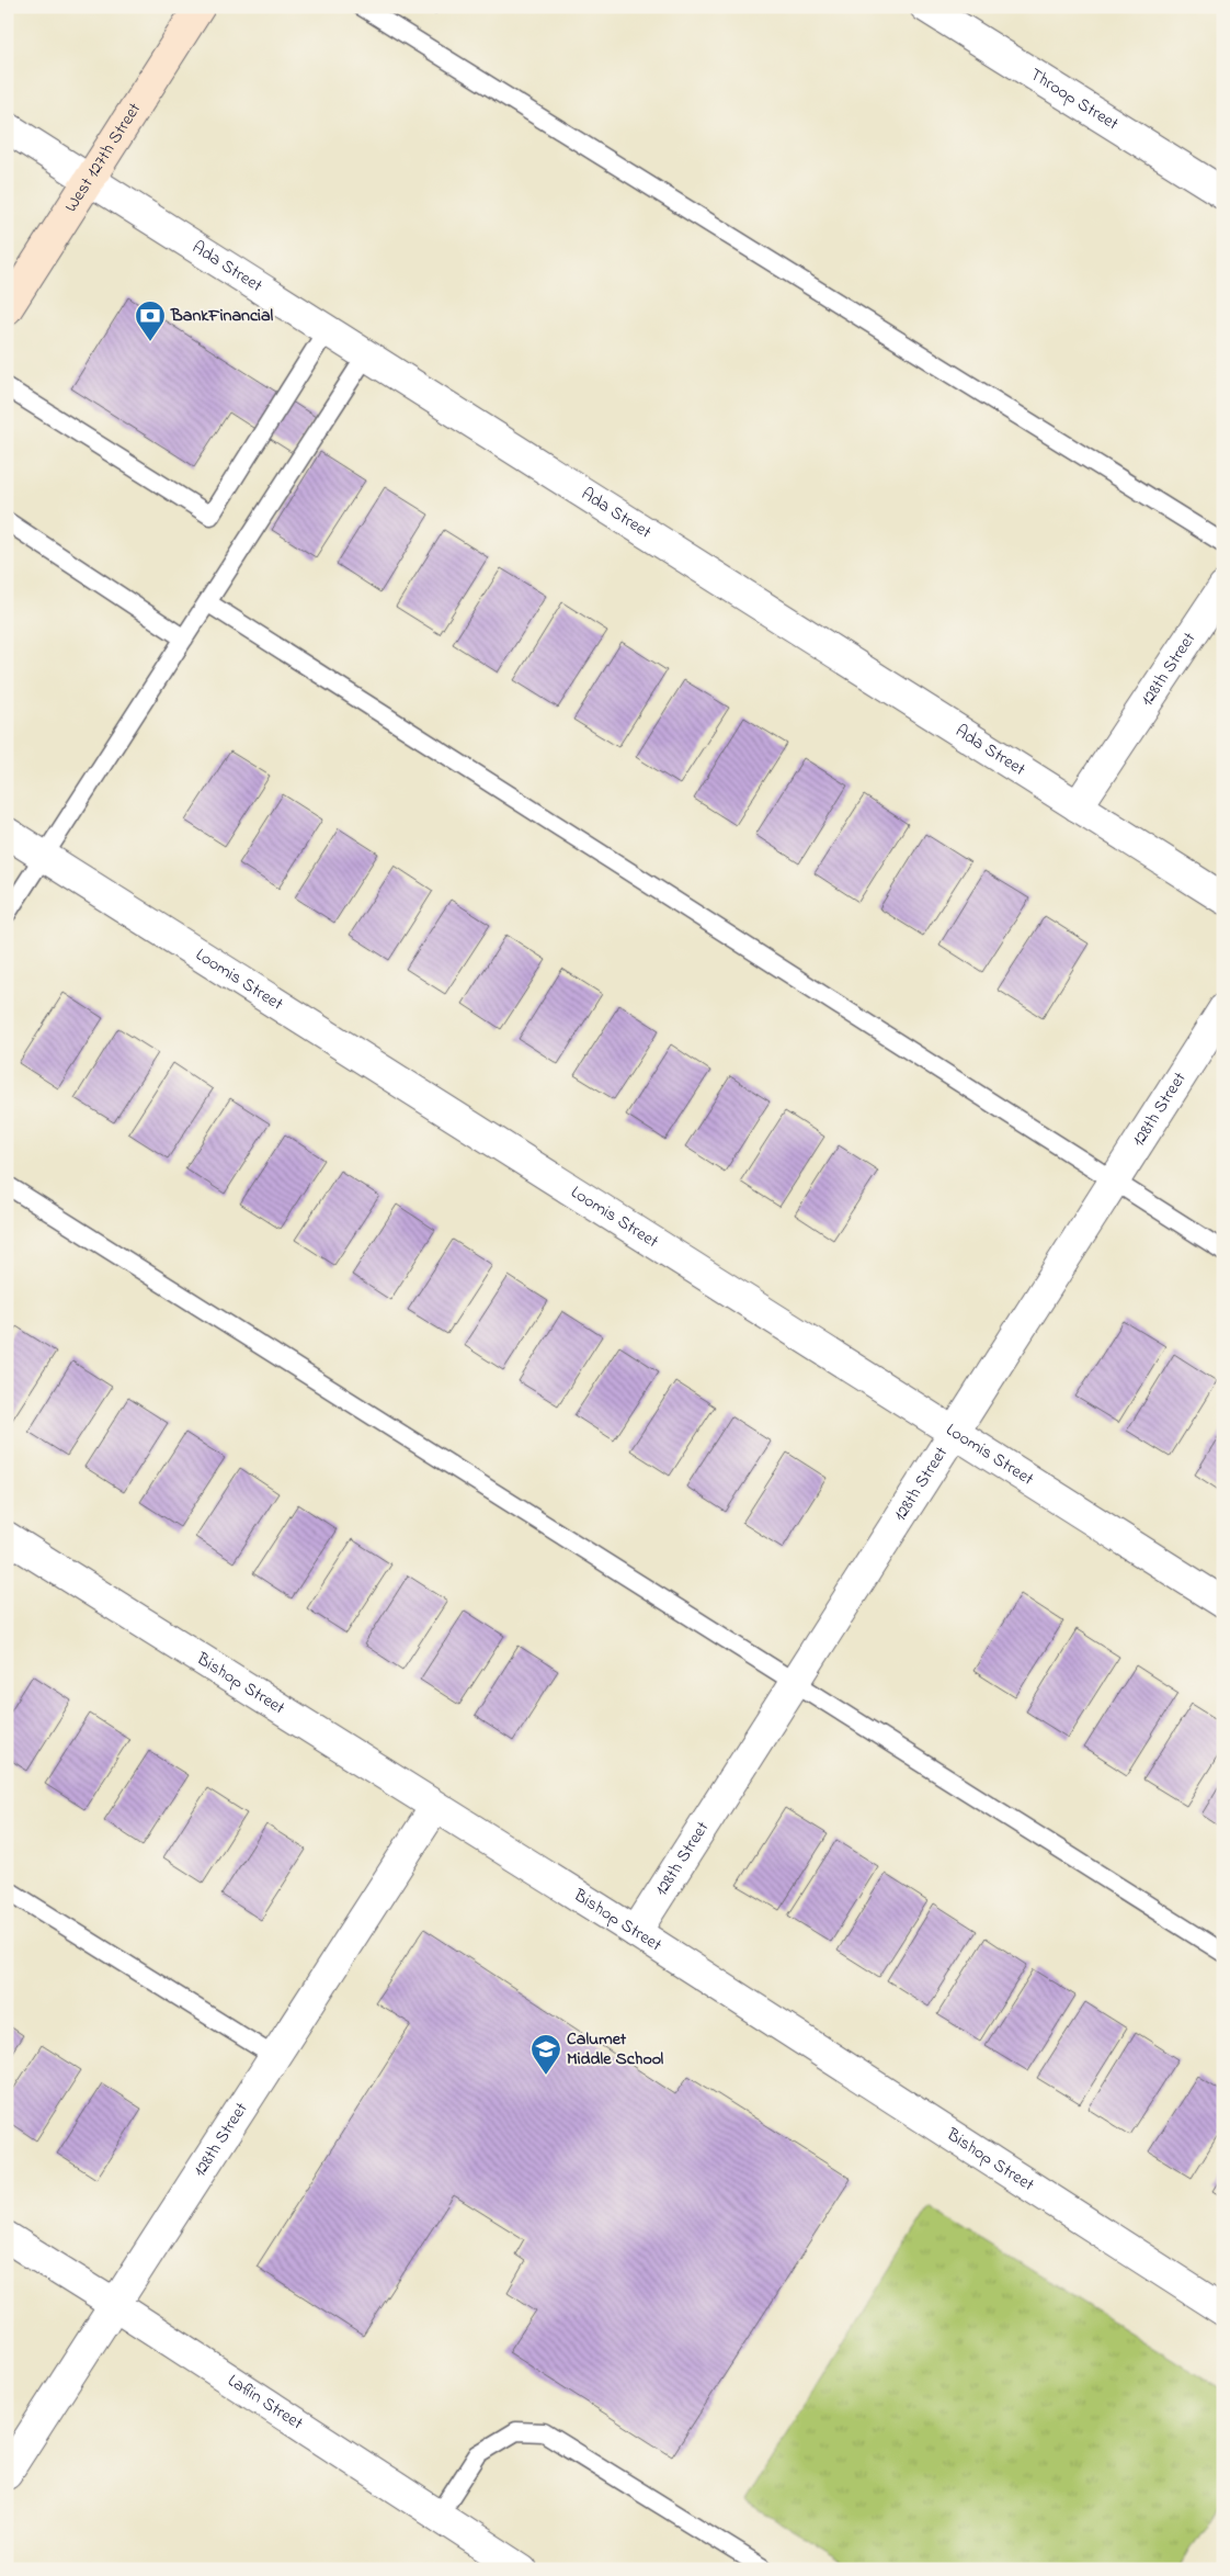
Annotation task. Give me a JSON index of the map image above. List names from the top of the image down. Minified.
{"streets":{"main road":["West 127th Street"],"street":["Throop Street","Ada Street","128th Street","Loomis Street","Bishop Street","Laflin Street"]},"crossings":[["West 127th Street","Ada Street"],["Ada Street","128th Street"],["128th Street","Loomis Street"],["128th Street","Bishop Street"],["128th Street","Laflin Street"]],"places":{"bank":["BankFinancial"],"school or university":["Calumet Middle School"]}}
